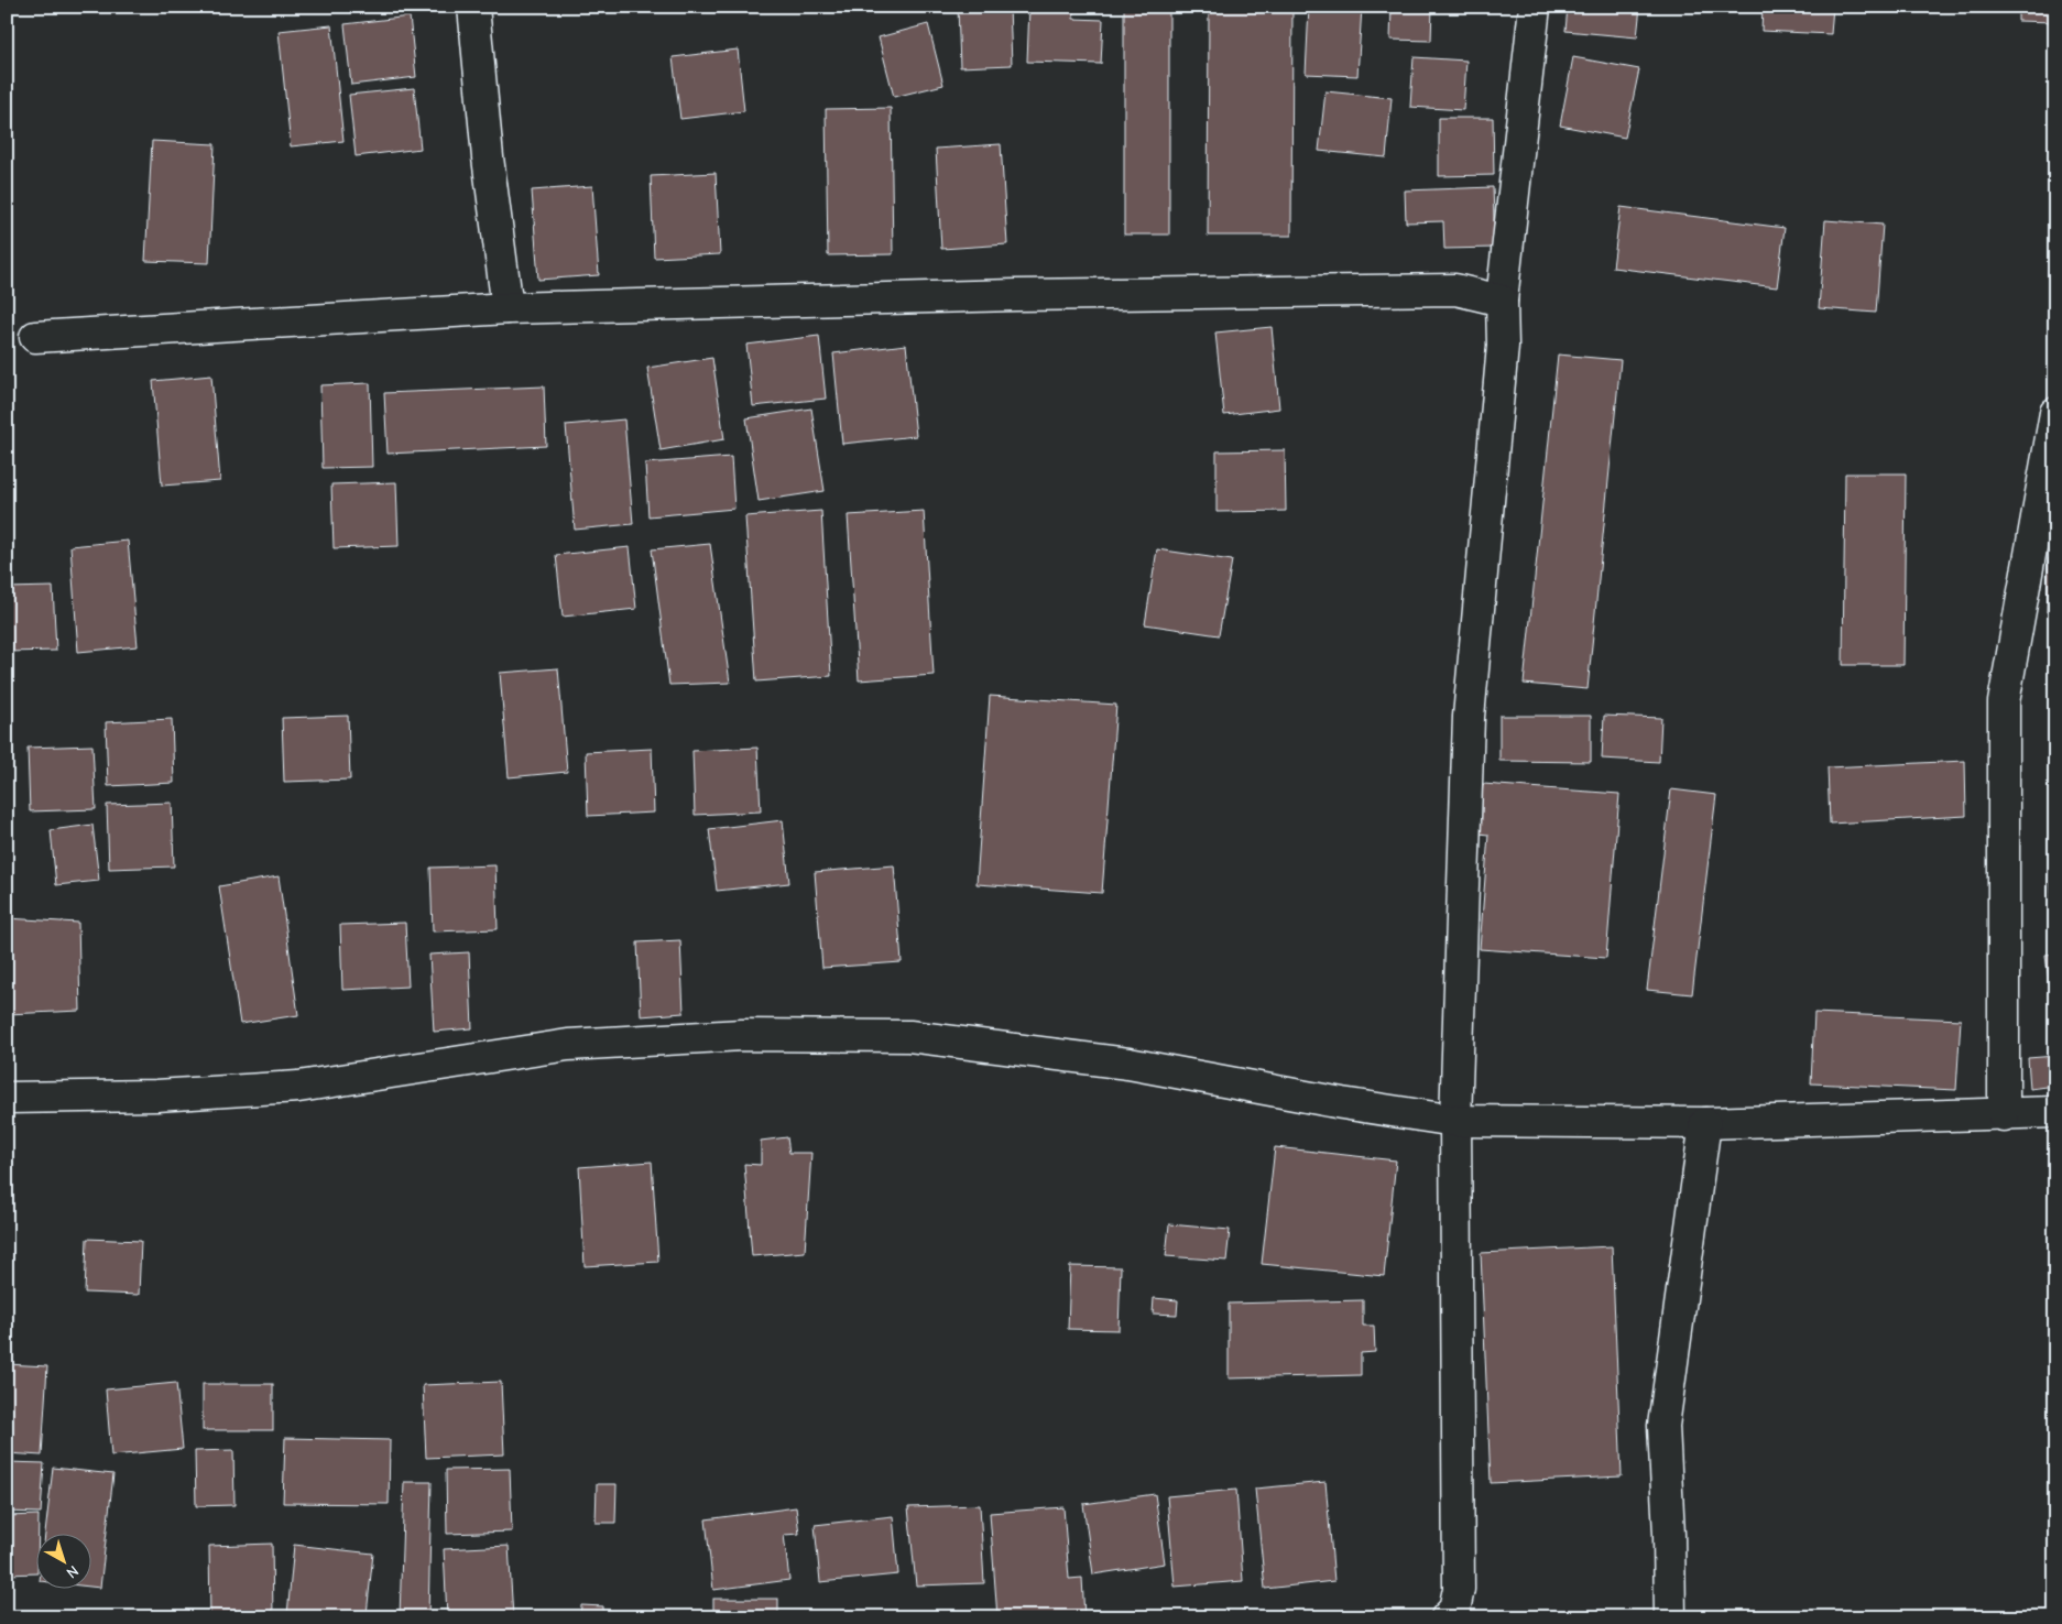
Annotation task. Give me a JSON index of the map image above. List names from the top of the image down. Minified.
{"north":"bottom right"}
